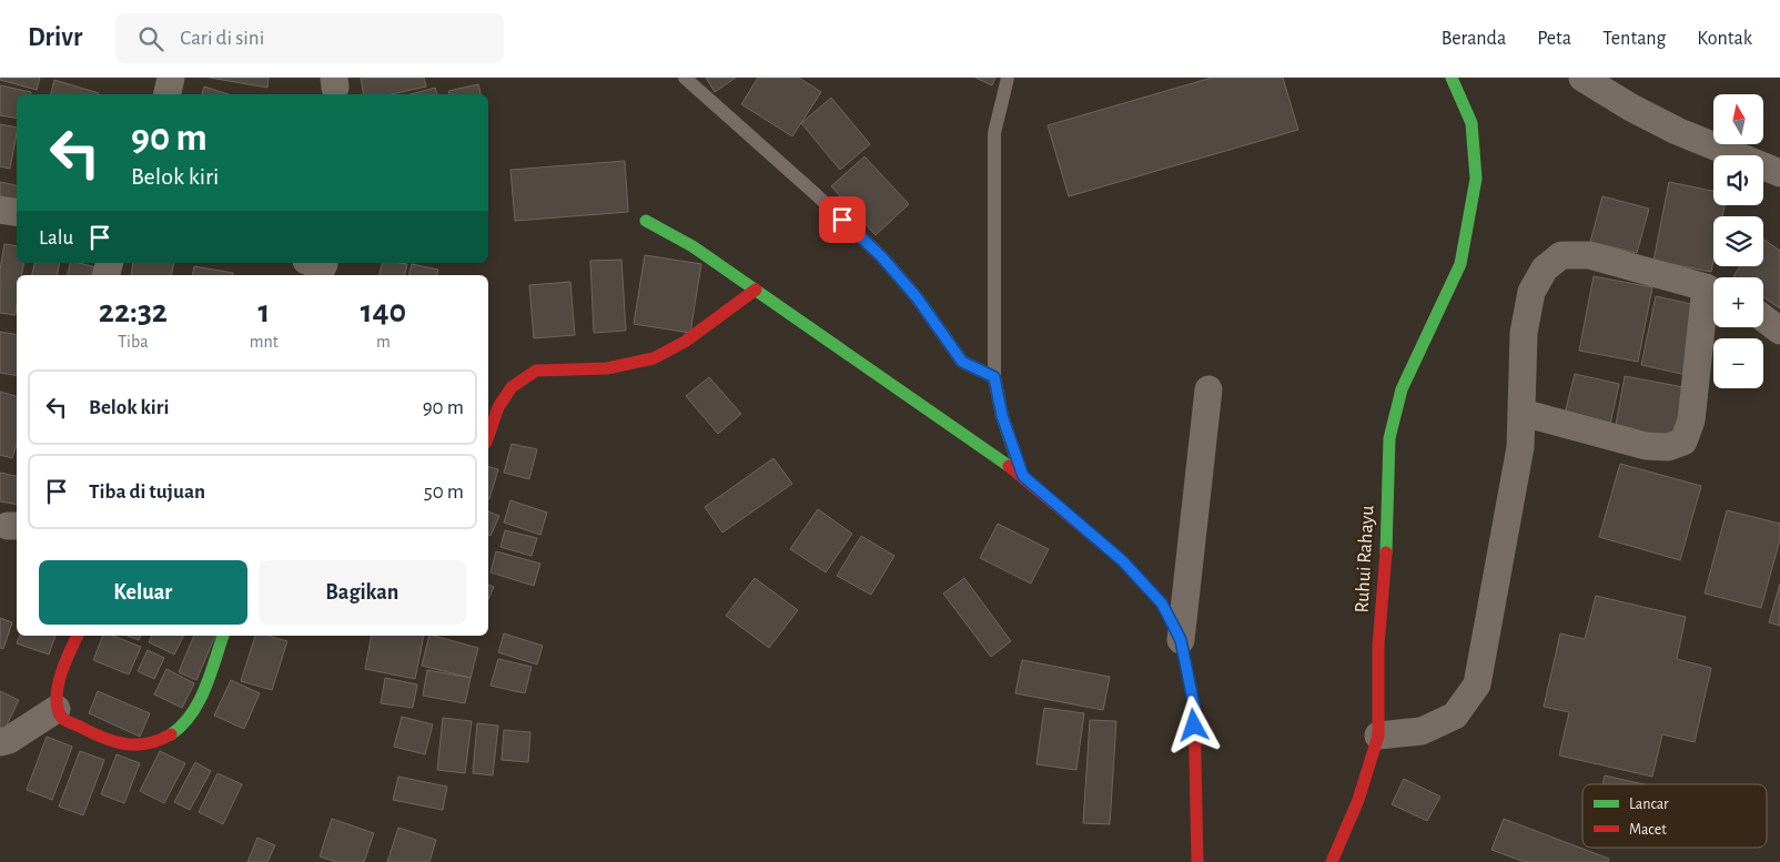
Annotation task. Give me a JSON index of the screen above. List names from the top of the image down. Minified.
{"streets":{"street":["Ruhui Rahayu"]},"legend":["Lancar","Macet"],"north":"top","page":{"header":"Drivr","search":"Cari di sini","nav":["Beranda","Peta","Tentang","Kontak"],"map_buttons":["+","−"],"turn":["90 m","Belok kiri"],"then":"Lalu","eta":["22:32","Tiba","1","mnt","140","m"],"list":[{"name":"Belok kiri","value":"90 m"},{"name":"Tiba di tujuan","value":"50 m"}],"buttons":["Keluar","Bagikan"]}}
